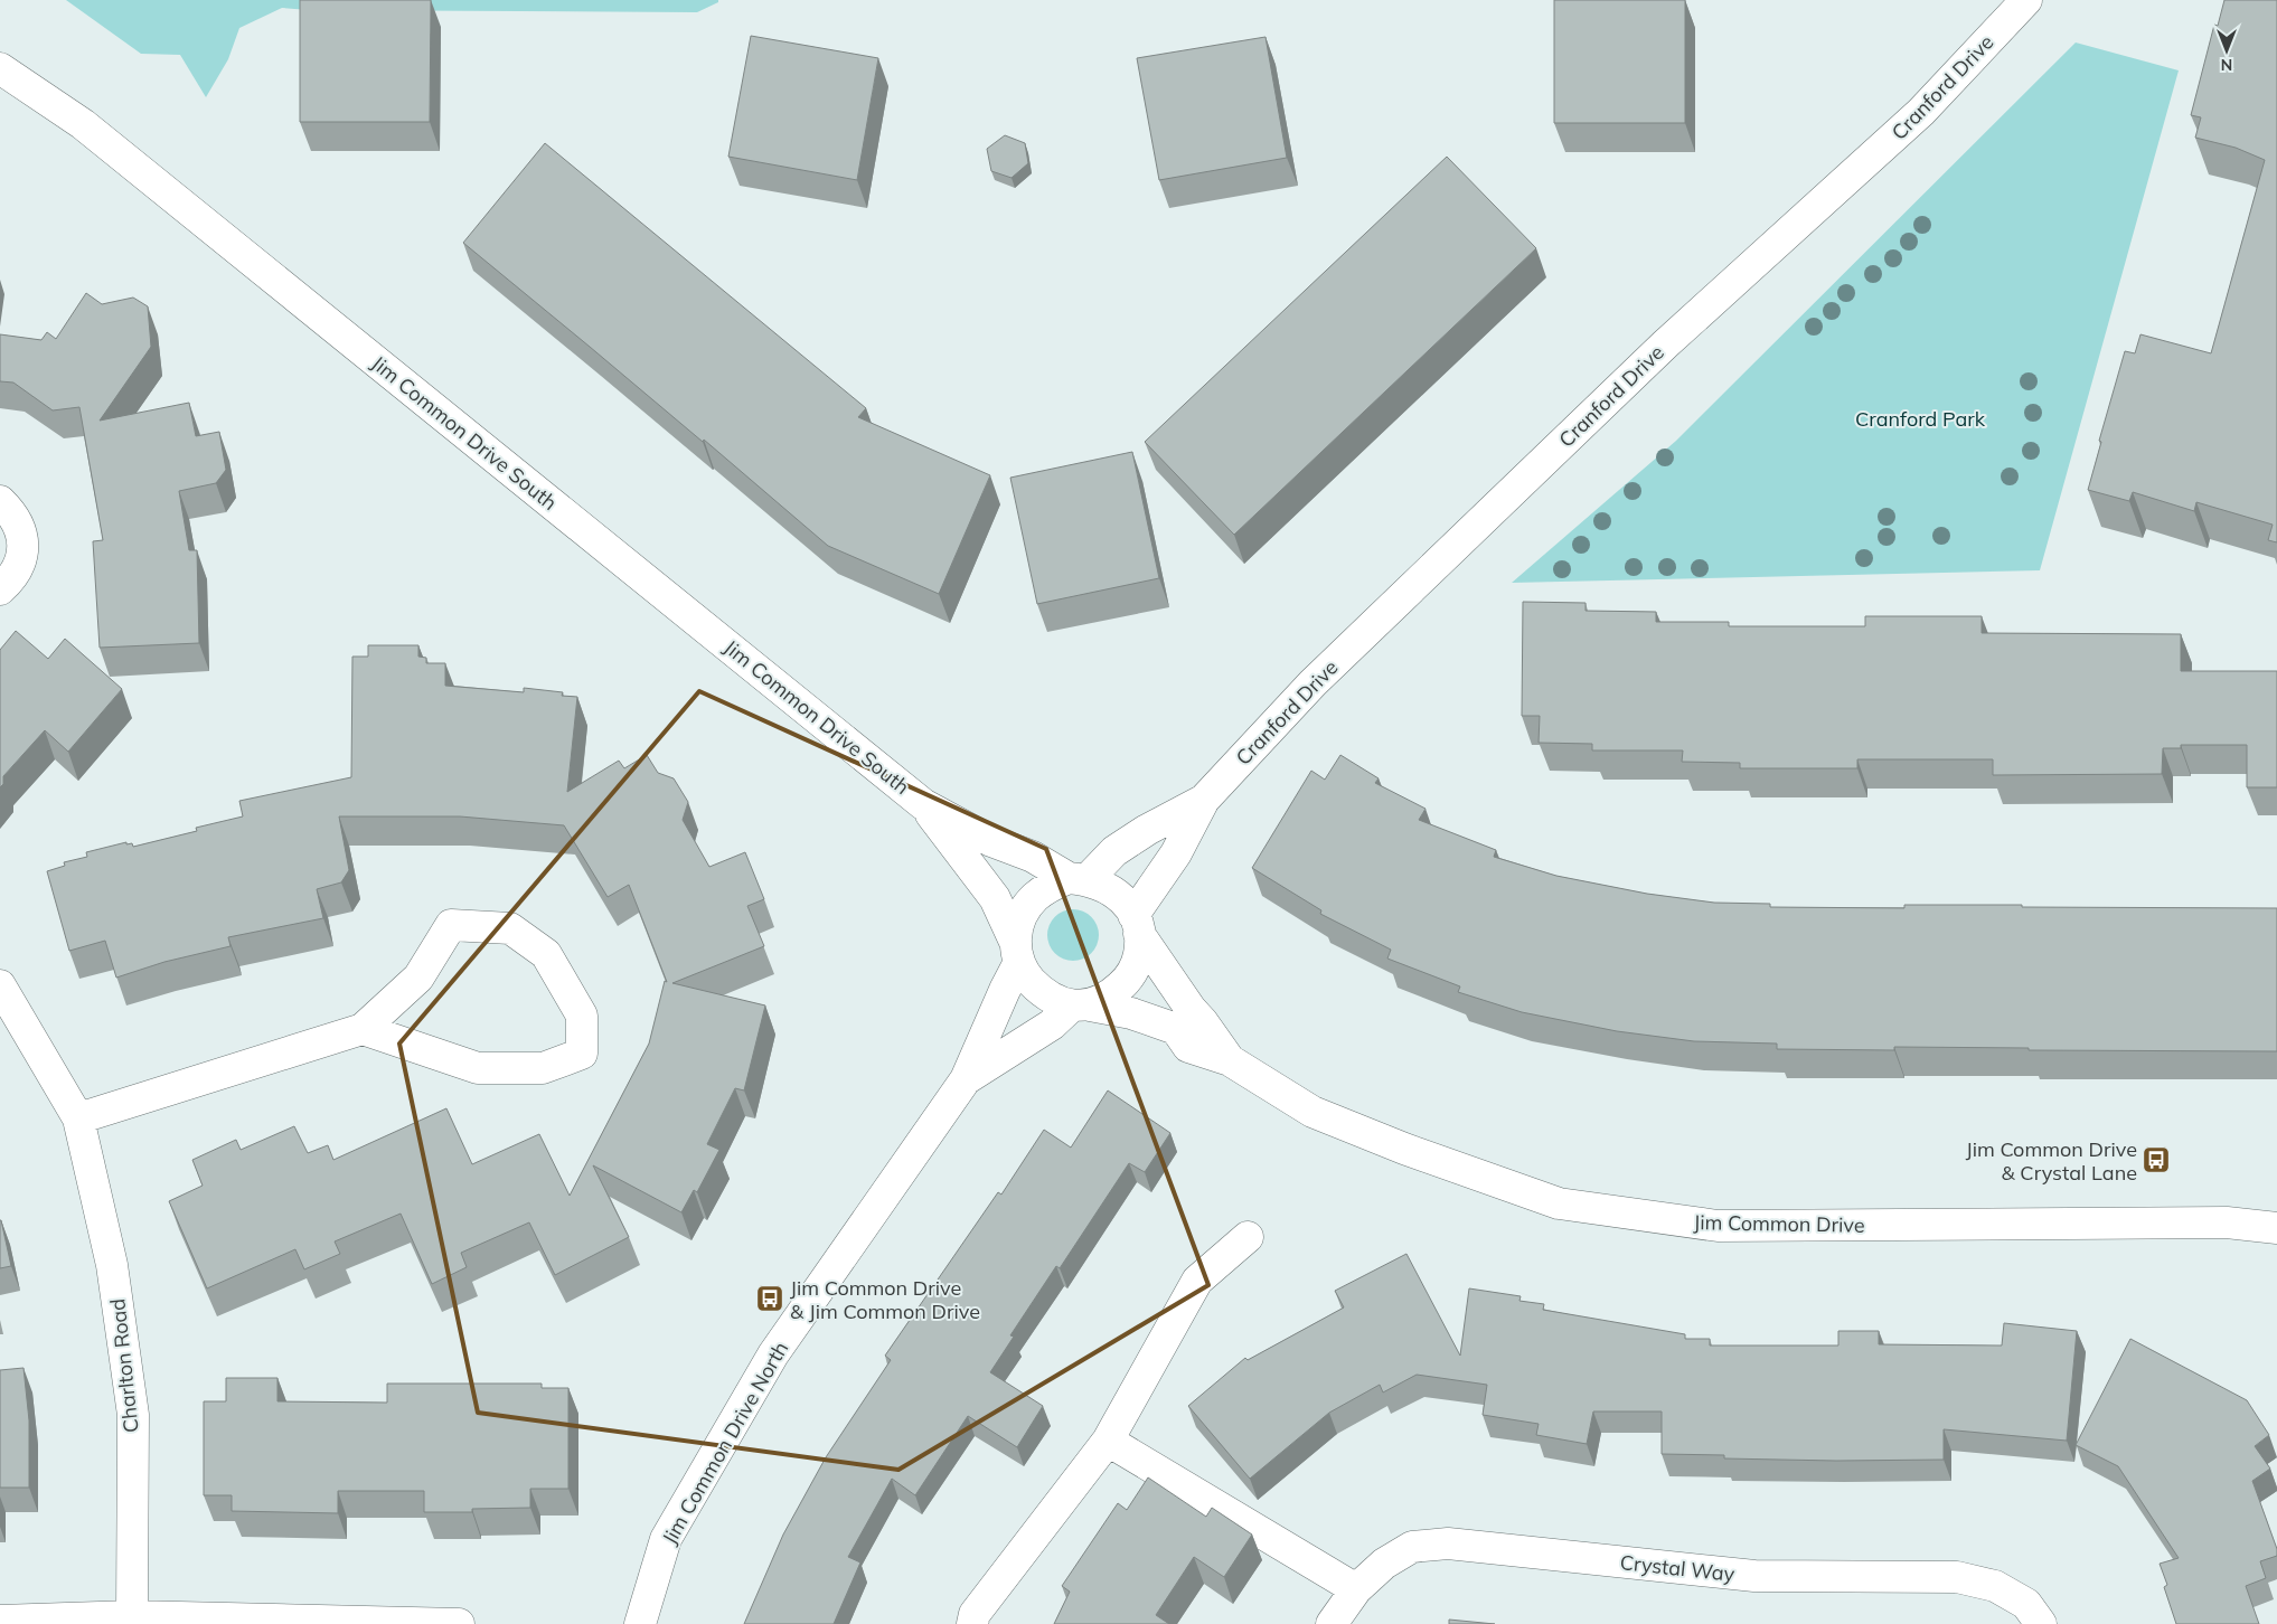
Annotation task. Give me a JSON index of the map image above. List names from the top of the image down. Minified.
{"streets":{"street":["Cranford Drive","Jim Common Drive South","Jim Common Drive","Charlton Road","Jim Common Drive North","Crystal Way"]},"crossings":[["Cranford Drive","Jim Common Drive South"],["Cranford Drive","Jim Common Drive"],["Cranford Drive","Jim Common Drive North"],["Jim Common Drive South","Jim Common Drive"],["Jim Common Drive South","Jim Common Drive North"],["Jim Common Drive","Jim Common Drive North"]],"parks":["Cranford Park"],"places":{"bus stop":["Jim Common Drive & Crystal Lane","Jim Common Drive & Jim Common Drive"]},"north":"bottom"}
